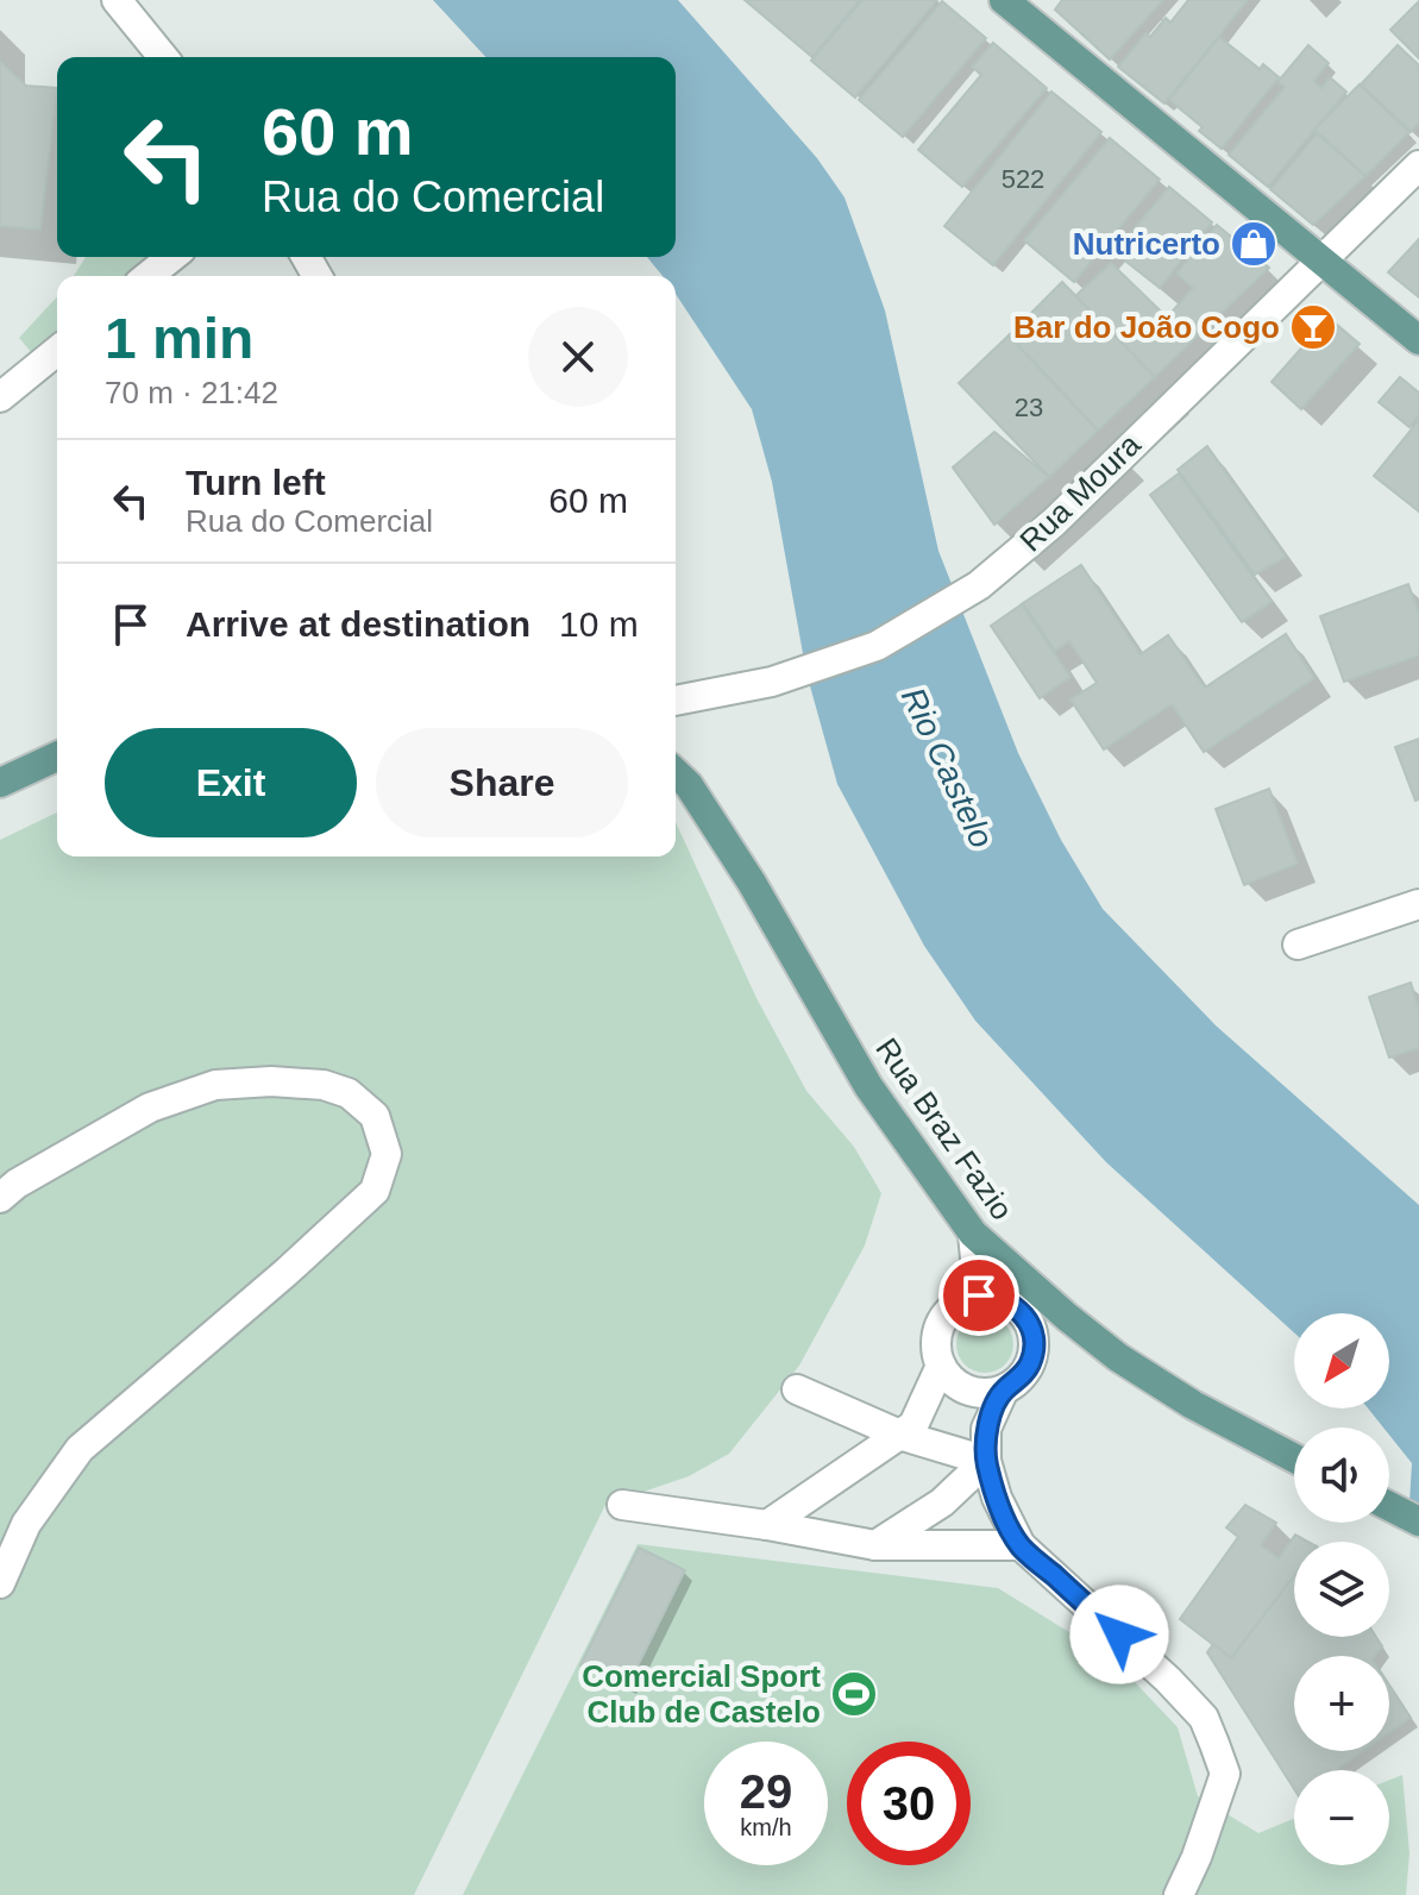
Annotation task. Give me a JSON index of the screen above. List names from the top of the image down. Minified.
{"streets":{"main road":["Rua Braz Fazio"],"street":["Rua Moura"]},"water":["Rio Castelo"],"places":{"shop":["Nutricerto"],"bar":["Bar do João Cogo"],"sports":["Comercial Sport Club de Castelo"]},"house_numbers":["522","23"],"north":"bottom left","page":{"turn":["60 m","Rua do Comercial"],"heading":["1 min","70 m · 21:42"],"list":[{"name":"Turn left","note":"Rua do Comercial","value":"60 m"},{"name":"Arrive at destination","value":"10 m"}],"buttons":["Exit","Share"],"map_buttons":["+","−"],"speed":"29 km/h","limit":"30"}}
